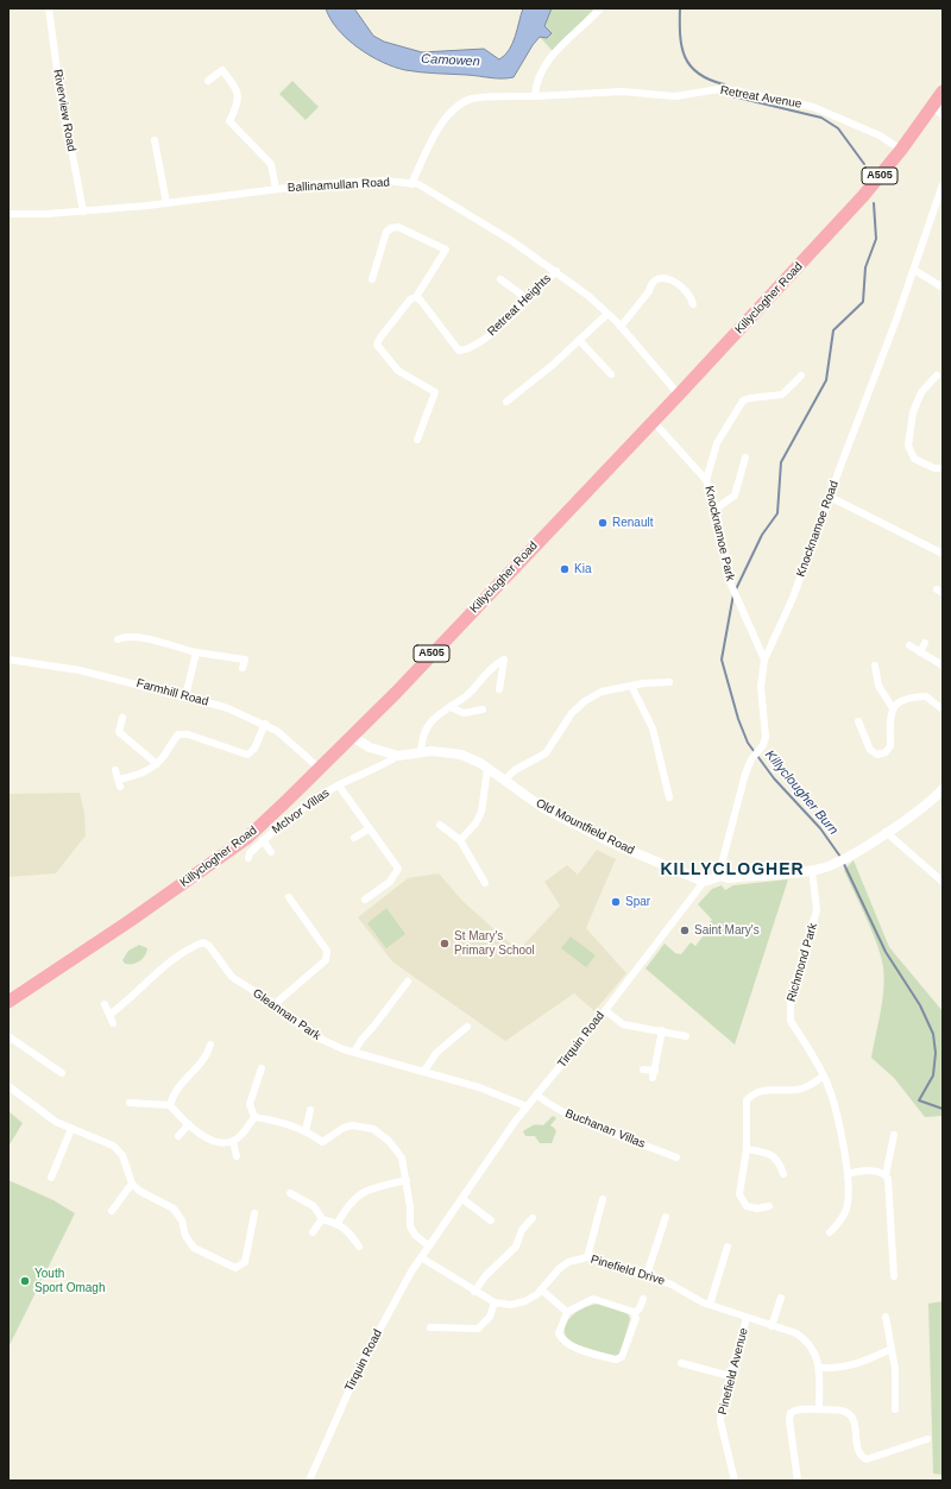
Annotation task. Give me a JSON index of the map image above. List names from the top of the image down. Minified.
{"streets":{"highway":["A505","Killyclogher Road"],"street":["Retreat Avenue","Riverview Road","Ballinamullan Road","Retreat Heights","Knocknamoe Road","Knocknamoe Park","Farmhill Road","McIvor Villas","Old Mountfield Road","Richmond Park","Gleannan Park","Tirquin Road","Buchanan Villas","Pinefield Drive","Pinefield Avenue"]},"crossings":[["Retreat Avenue","Ballinamullan Road"],["Retreat Avenue","Killyclogher Road"],["Riverview Road","Ballinamullan Road"],["Ballinamullan Road","Killyclogher Road"],["Ballinamullan Road","Retreat Heights"],["Killyclogher Road","Knocknamoe Park"],["Killyclogher Road","Farmhill Road"],["Knocknamoe Road","Knocknamoe Park"],["McIvor Villas","Old Mountfield Road"],["Old Mountfield Road","Tirquin Road"],["Gleannan Park","Tirquin Road"],["Tirquin Road","Buchanan Villas"],["Tirquin Road","Pinefield Drive"],["Pinefield Drive","Pinefield Avenue"]],"districts":["KILLYCLOGHER"],"water":["Camowen","Killyclougher Burn"],"places":["Renault","Kia","Spar","Saint Mary's","St Mary's Primary School","Youth Sport Omagh"]}
